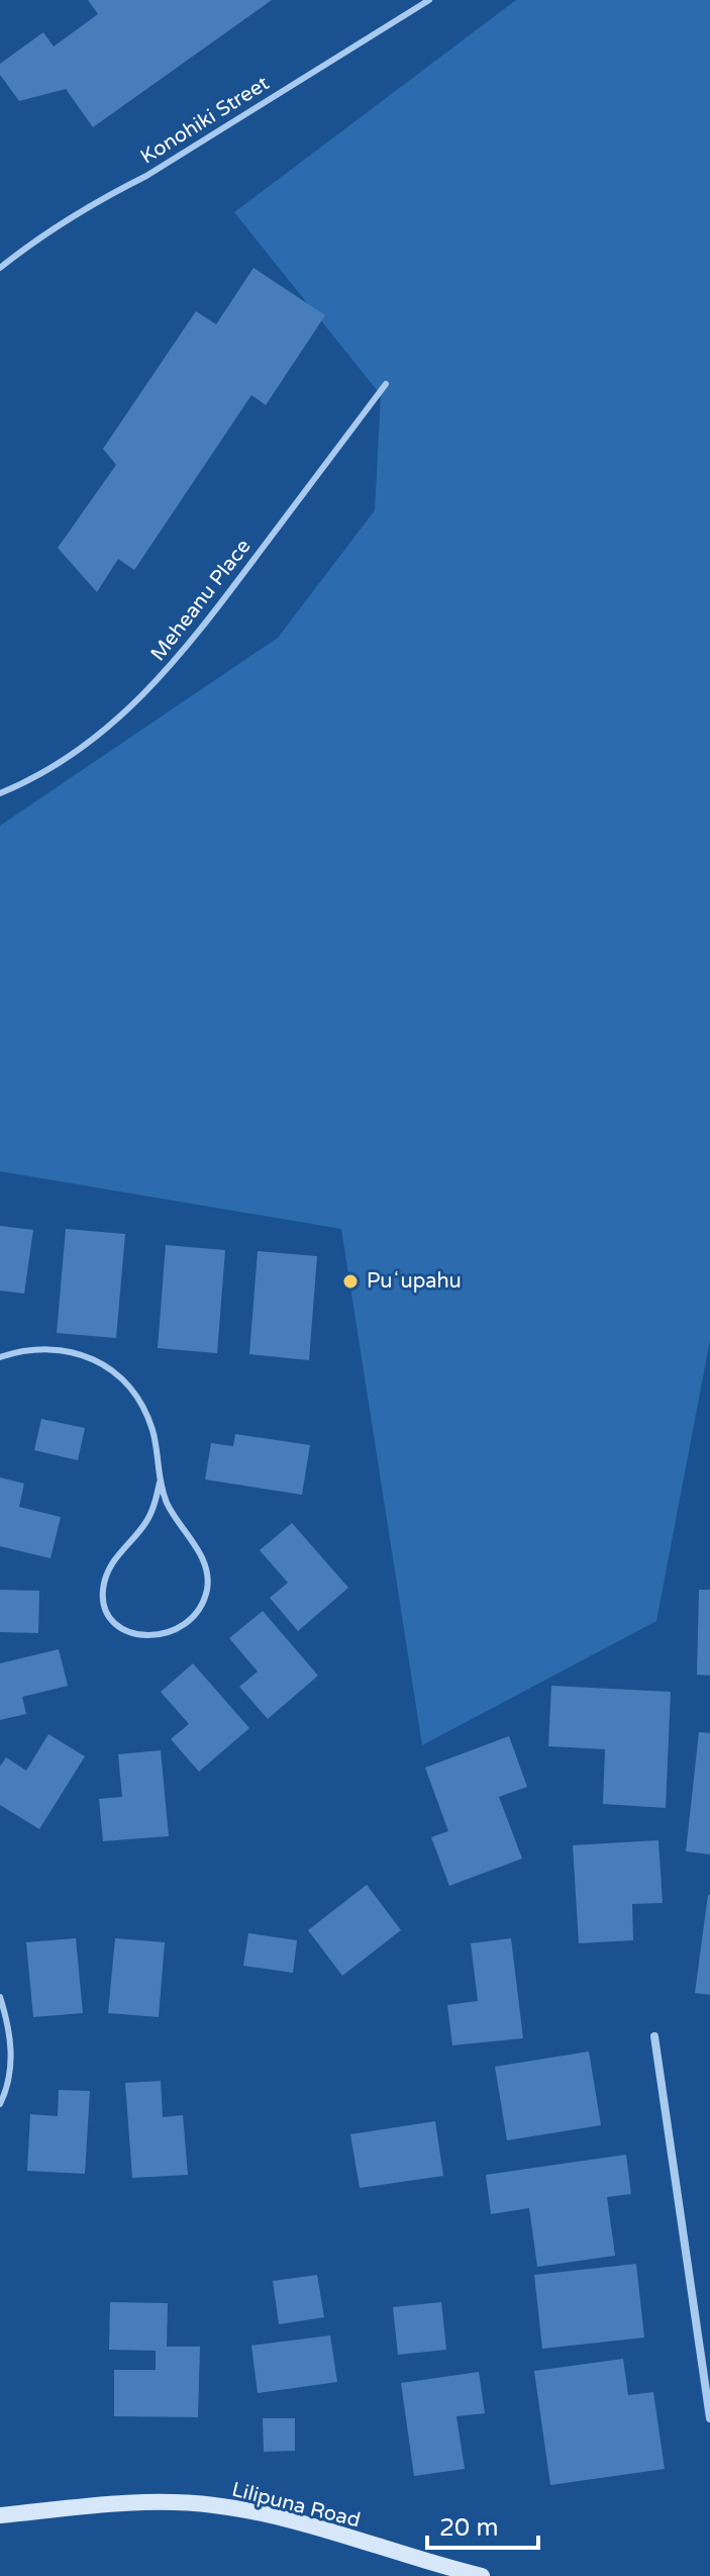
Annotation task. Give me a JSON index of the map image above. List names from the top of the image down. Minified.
{"streets":{"street":["Lilipuna Road"],"lane":["Konohiki Street","Meheanu Place"]},"places":["Puʻupahu"],"scale_bar":"20 m"}
